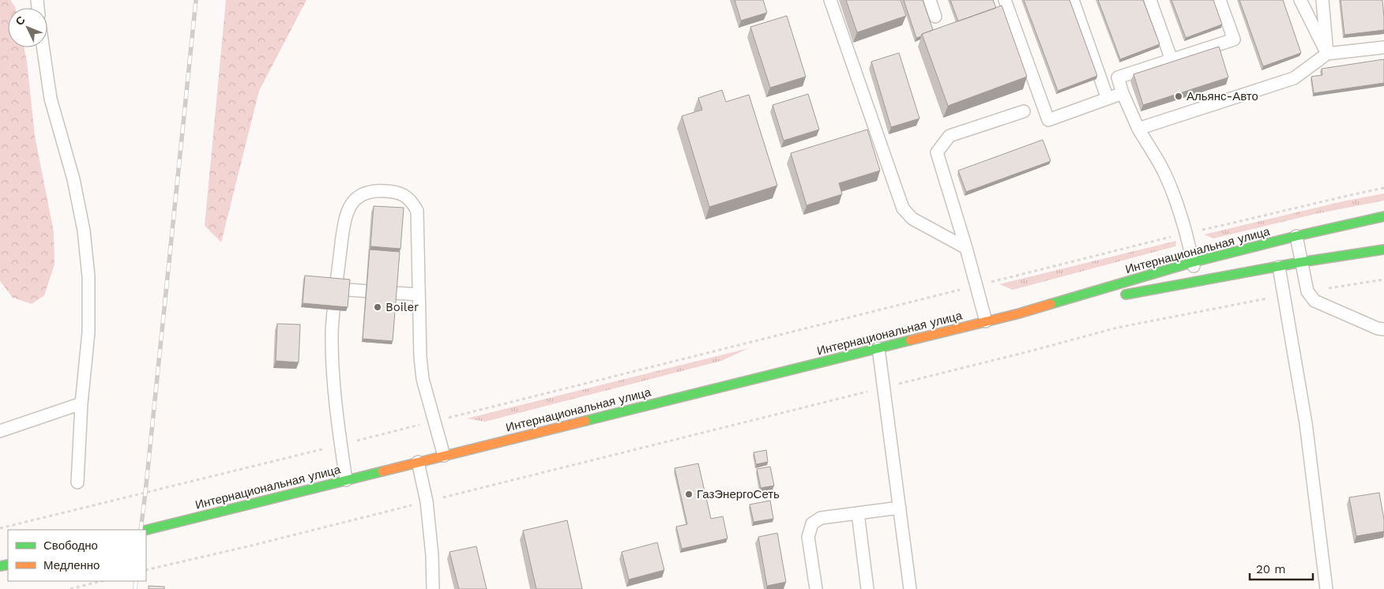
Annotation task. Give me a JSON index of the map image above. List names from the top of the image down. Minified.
{"streets":{"main road":["Интернациональная улица"]},"places":["Альянс-Авто","Boiler","ГазЭнергоСеть"],"legend":["Свободно","Медленно"],"scale_bar":"20 m","north":"top left"}
